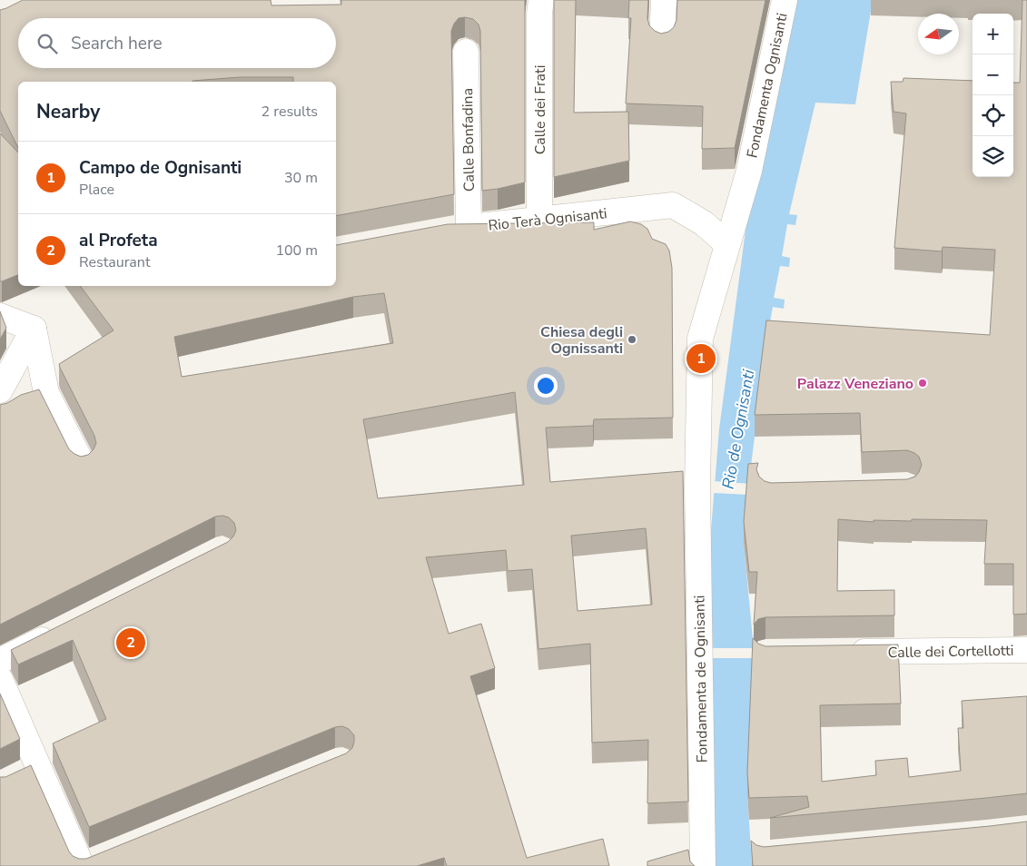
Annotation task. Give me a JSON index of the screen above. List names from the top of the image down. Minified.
{"streets":{"street":["Fondamenta Ognisanti","Calle dei Frati","Calle Bonfadina","Rio Terà Ognisanti","Calle dei Cortellotti","Fondamenta de Ognisanti"]},"crossings":[["Fondamenta Ognisanti","Rio Terà Ognisanti"],["Fondamenta Ognisanti","Fondamenta de Ognisanti"],["Calle dei Frati","Rio Terà Ognisanti"],["Calle Bonfadina","Rio Terà Ognisanti"],["Rio Terà Ognisanti","Fondamenta de Ognisanti"]],"water":["Rio de Ognisanti"],"places":["Chiesa degli Ognissanti","Palazz Veneziano"],"north":"left","page":{"map_buttons":["+","−"],"search":"Search here","heading":["Nearby","2 results"],"list":[{"mark":"1","name":"Campo de Ognisanti","note":"Place","value":"30 m"},{"mark":"2","name":"al Profeta","note":"Restaurant","value":"100 m"}],"pins":["1","2"]}}
